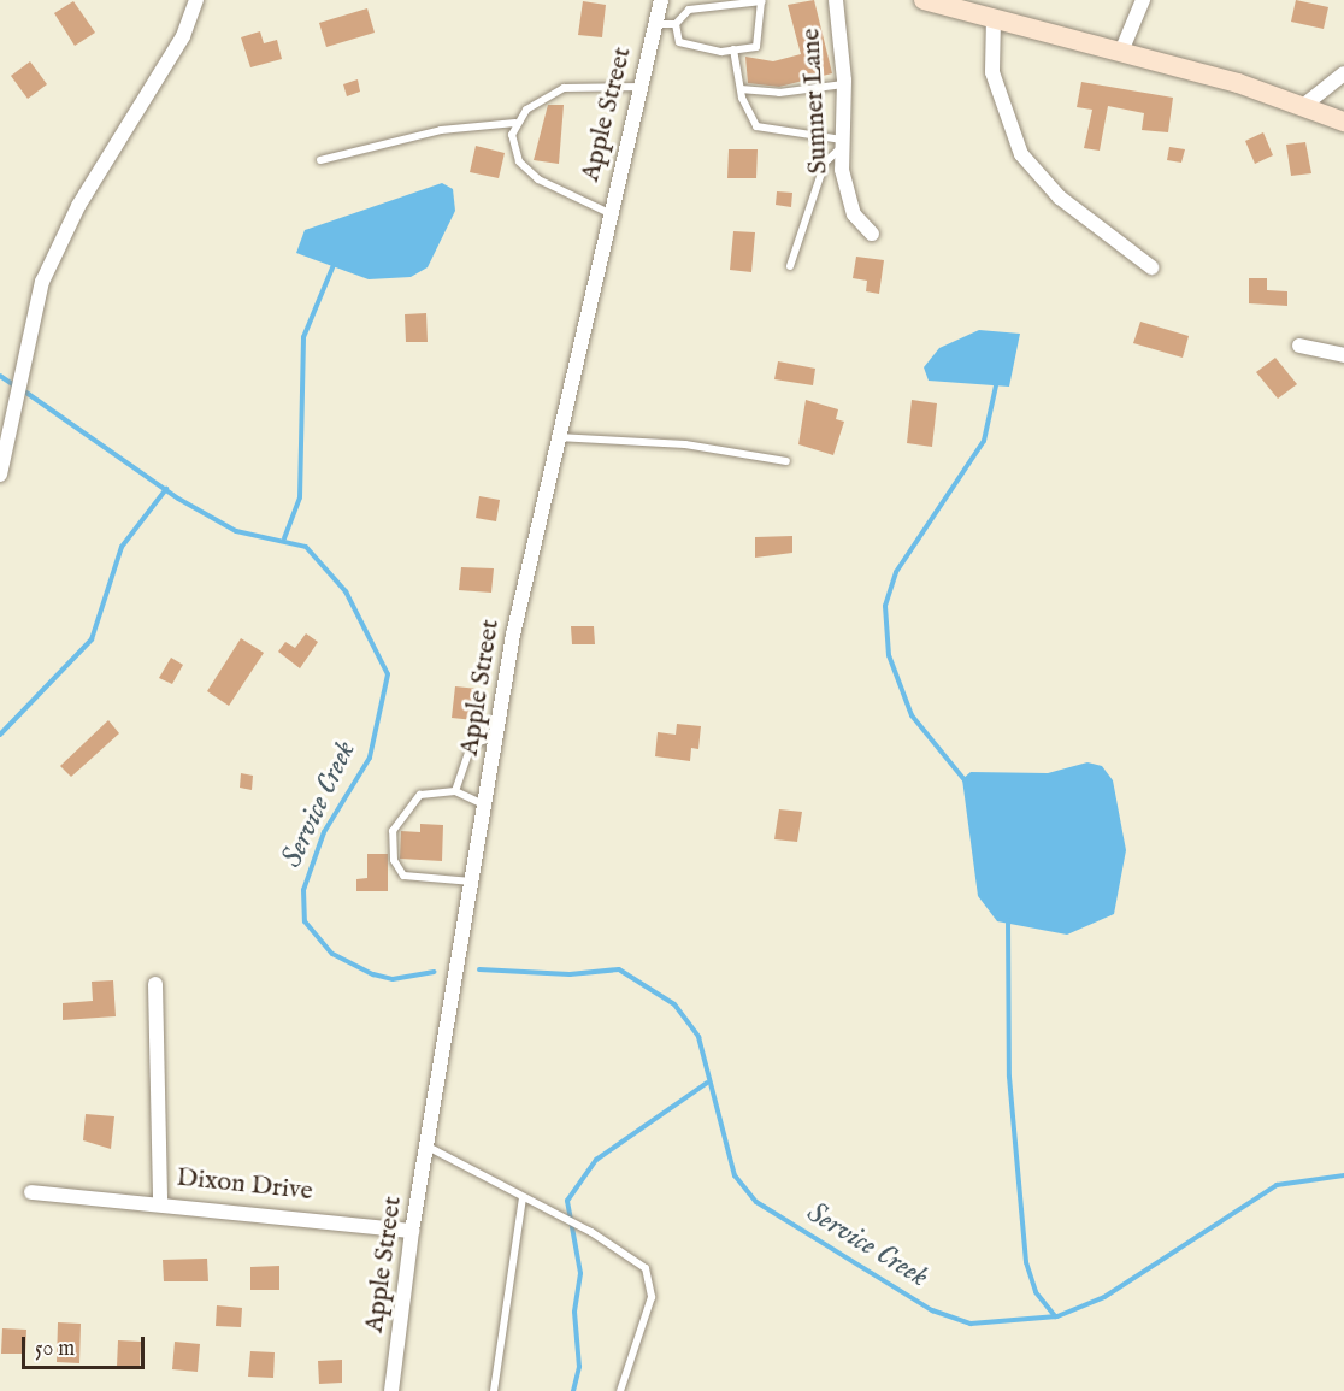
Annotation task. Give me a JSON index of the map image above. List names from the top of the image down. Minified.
{"streets":{"street":["Sumner Lane","Apple Street","Dixon Drive"]},"crossings":[["Apple Street","Dixon Drive"]],"water":["Service Creek"],"scale_bar":"50 m"}
